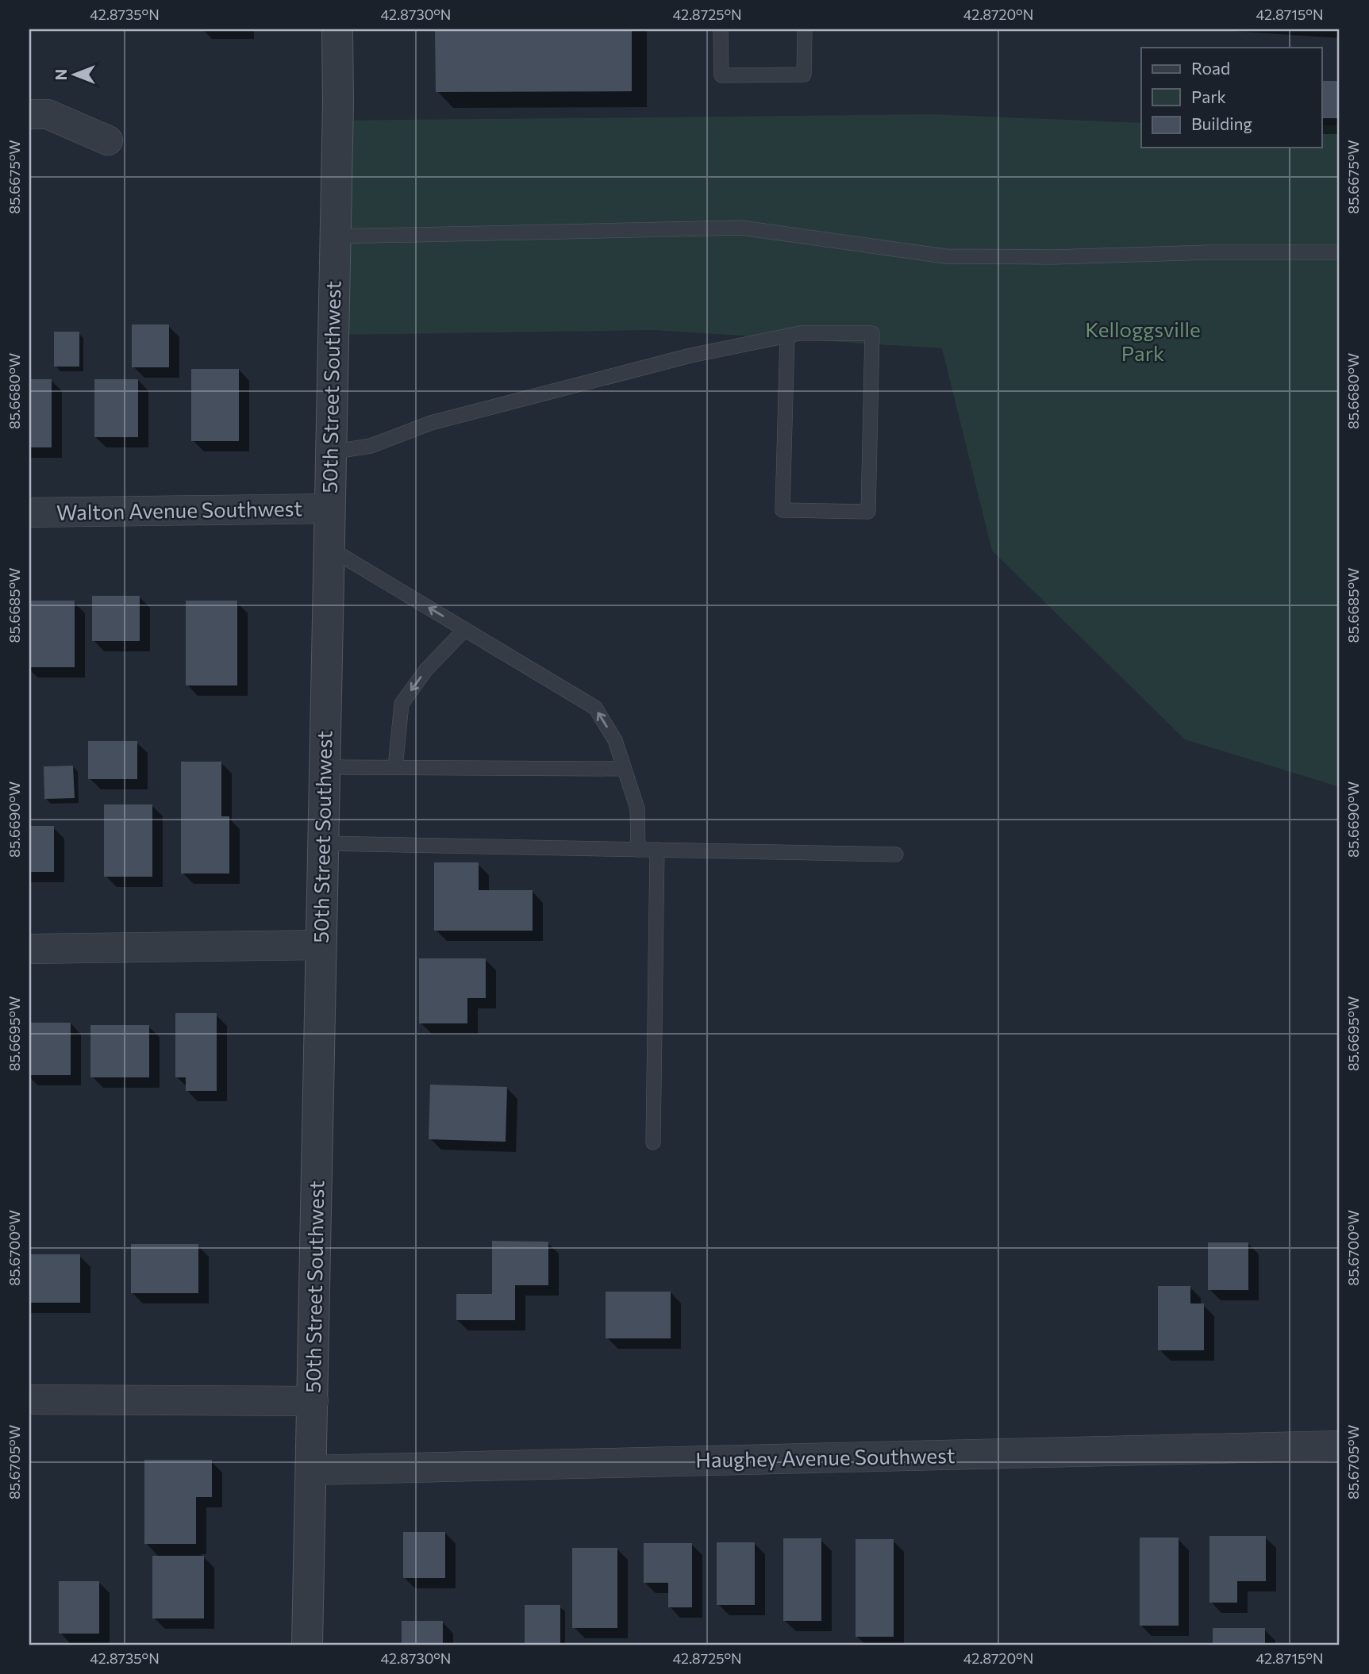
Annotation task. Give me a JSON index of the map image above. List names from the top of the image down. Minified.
{"streets":{"street":["50th Street Southwest","Walton Avenue Southwest","Haughey Avenue Southwest"]},"crossings":[["50th Street Southwest","Walton Avenue Southwest"],["50th Street Southwest","Haughey Avenue Southwest"]],"parks":["Kelloggsville Park"],"legend":["Road","Park","Building"],"north":"left","coordinates":["42.8735°N","42.8730°N","42.8725°N","42.8720°N","42.8715°N","85.6675°W","85.6680°W","85.6685°W","85.6690°W","85.6695°W","85.6700°W","85.6705°W"]}
